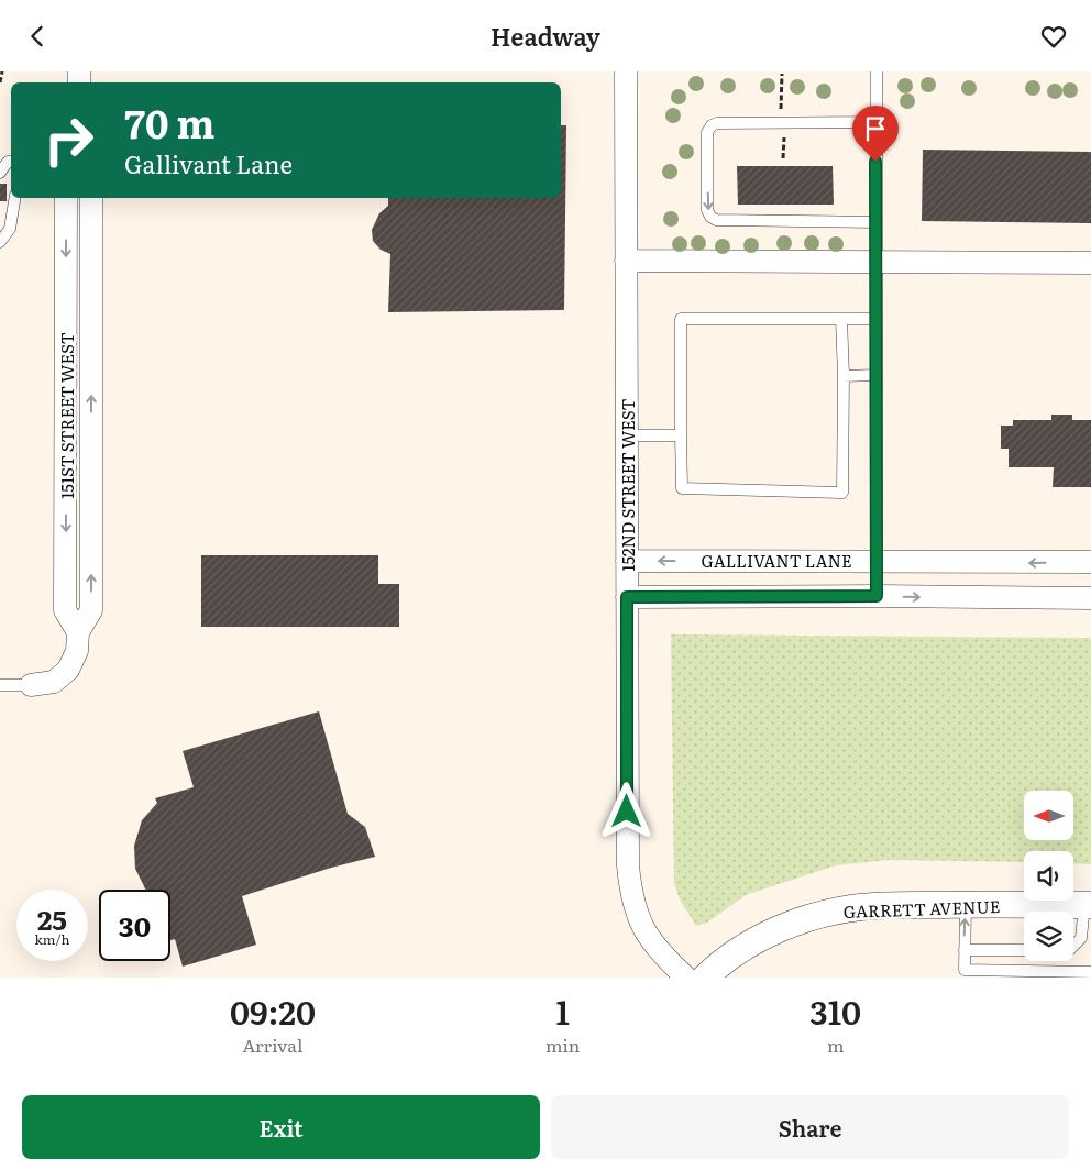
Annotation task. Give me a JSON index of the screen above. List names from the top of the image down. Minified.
{"streets":{"street":["151ST STREET WEST","152ND STREET WEST","GALLIVANT LANE","GARRETT AVENUE"]},"crossings":[["152ND STREET WEST","GALLIVANT LANE"]],"north":"left","page":{"header":"Headway","turn":["70 m","Gallivant Lane"],"speed":"25 km/h","limit":"30","eta":["09:20","Arrival","1","min","310","m"],"buttons":["Exit","Share"]}}
